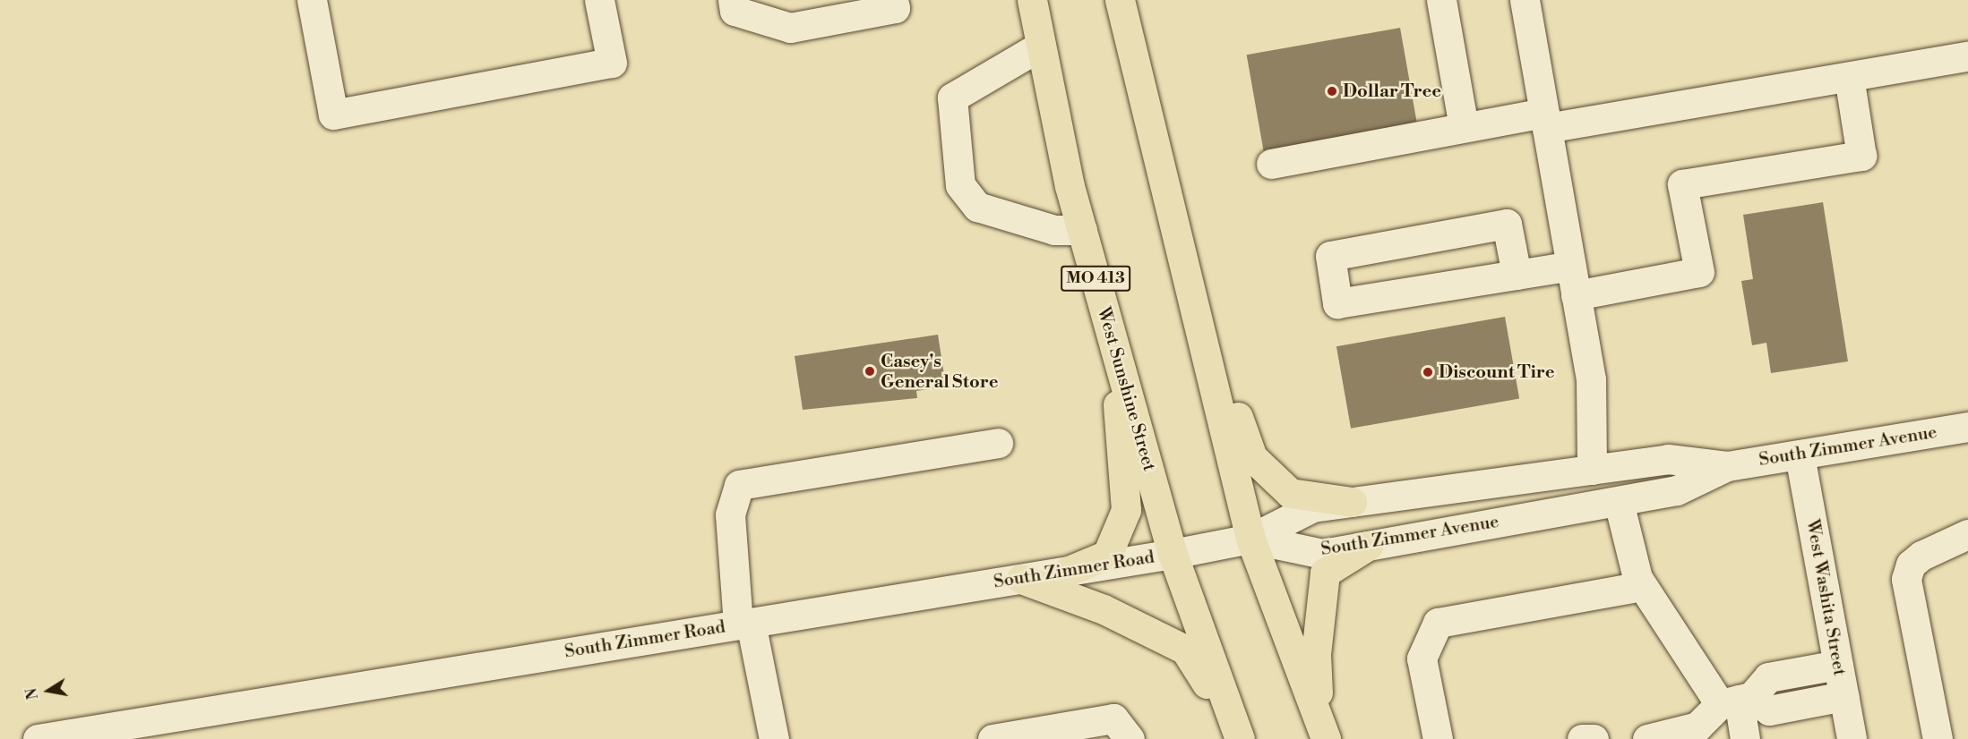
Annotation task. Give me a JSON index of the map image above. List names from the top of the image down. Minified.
{"streets":{"main road":["MO 413","West Sunshine Street"],"street":["South Zimmer Avenue","South Zimmer Road","West Washita Street"]},"crossings":[["West Sunshine Street","South Zimmer Road"],["South Zimmer Avenue","South Zimmer Road"],["South Zimmer Avenue","West Washita Street"]],"places":["Dollar Tree","Casey's General Store","Discount Tire"],"north":"left"}
